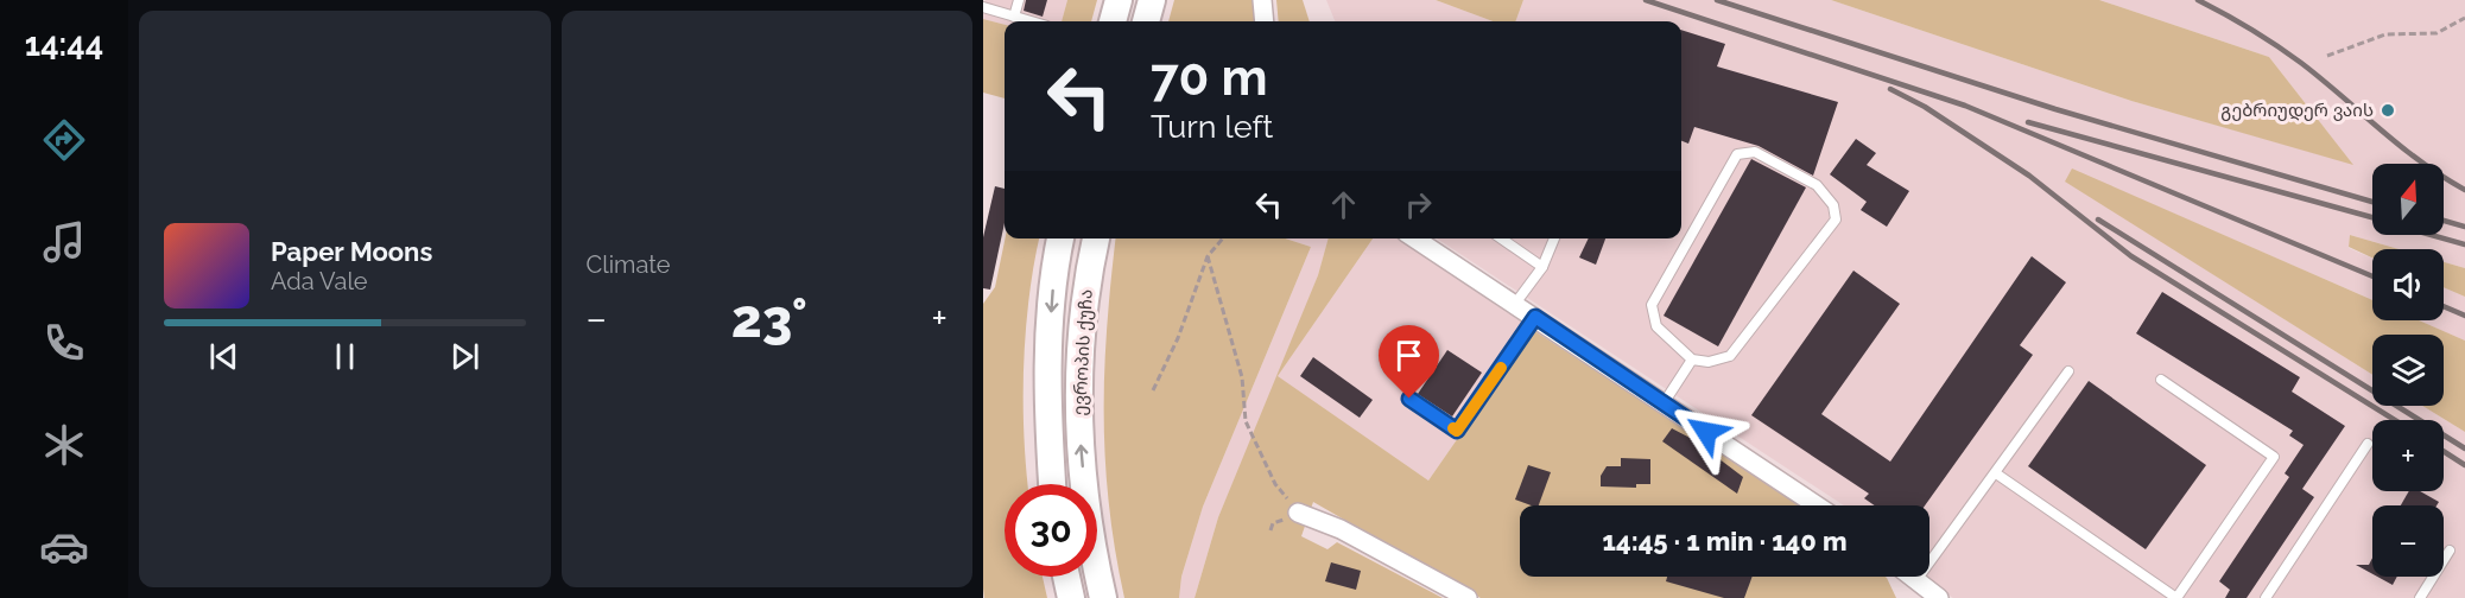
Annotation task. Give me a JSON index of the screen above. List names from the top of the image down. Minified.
{"streets":{"main road":["ევროპის ქუჩა"]},"places":["გებრიუდერ ვაის"],"north":"top","page":{"tabs":"14:44","tile":"Climate","turn":["70 m","Turn left"],"map_buttons":["+","−"],"song":["Paper Moons","Ada Vale"],"heat":["−","23°","+"],"limit":"30","trip":"14:45 · 1 min · 140 m"}}
